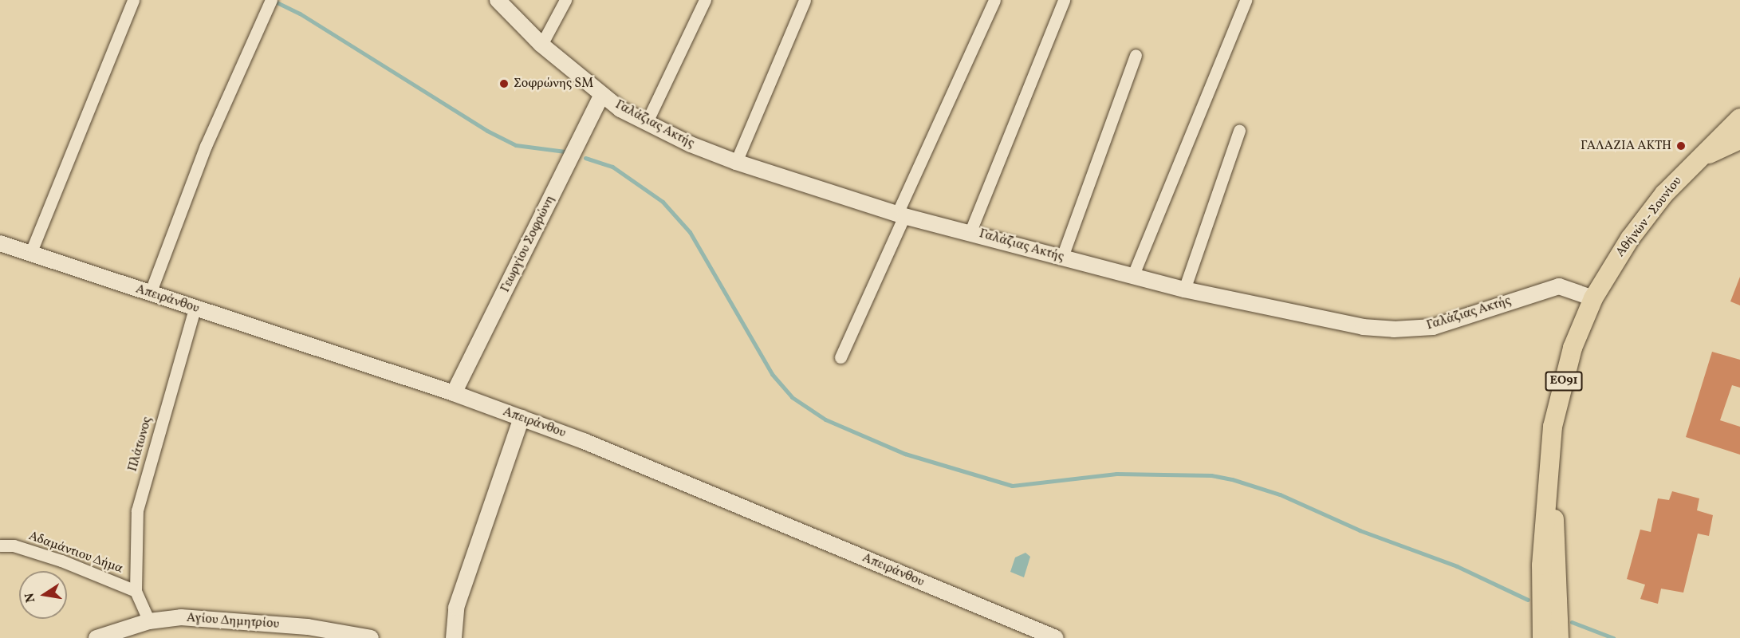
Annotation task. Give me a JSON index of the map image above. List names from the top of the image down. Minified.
{"streets":{"main road":["Αθήνών - Σουνίου","ΕΟ91"],"street":["Γαλάζιας Ακτής","Γεωργίου Σοφρώνη","Απειράνθου","Πλάτωνος","Αδαμάντιου Δήμα","Αγίου Δημητρίου"]},"crossings":[["Γαλάζιας Ακτής","Αθήνών - Σουνίου"],["Γαλάζιας Ακτής","Γεωργίου Σοφρώνη"],["Γεωργίου Σοφρώνη","Απειράνθου"],["Απειράνθου","Πλάτωνος"],["Πλάτωνος","Αδαμάντιου Δήμα"]],"places":["Σοφρώνης SM","ΓΑΛΑΖΙΑ ΑΚΤΗ"],"north":"left"}
